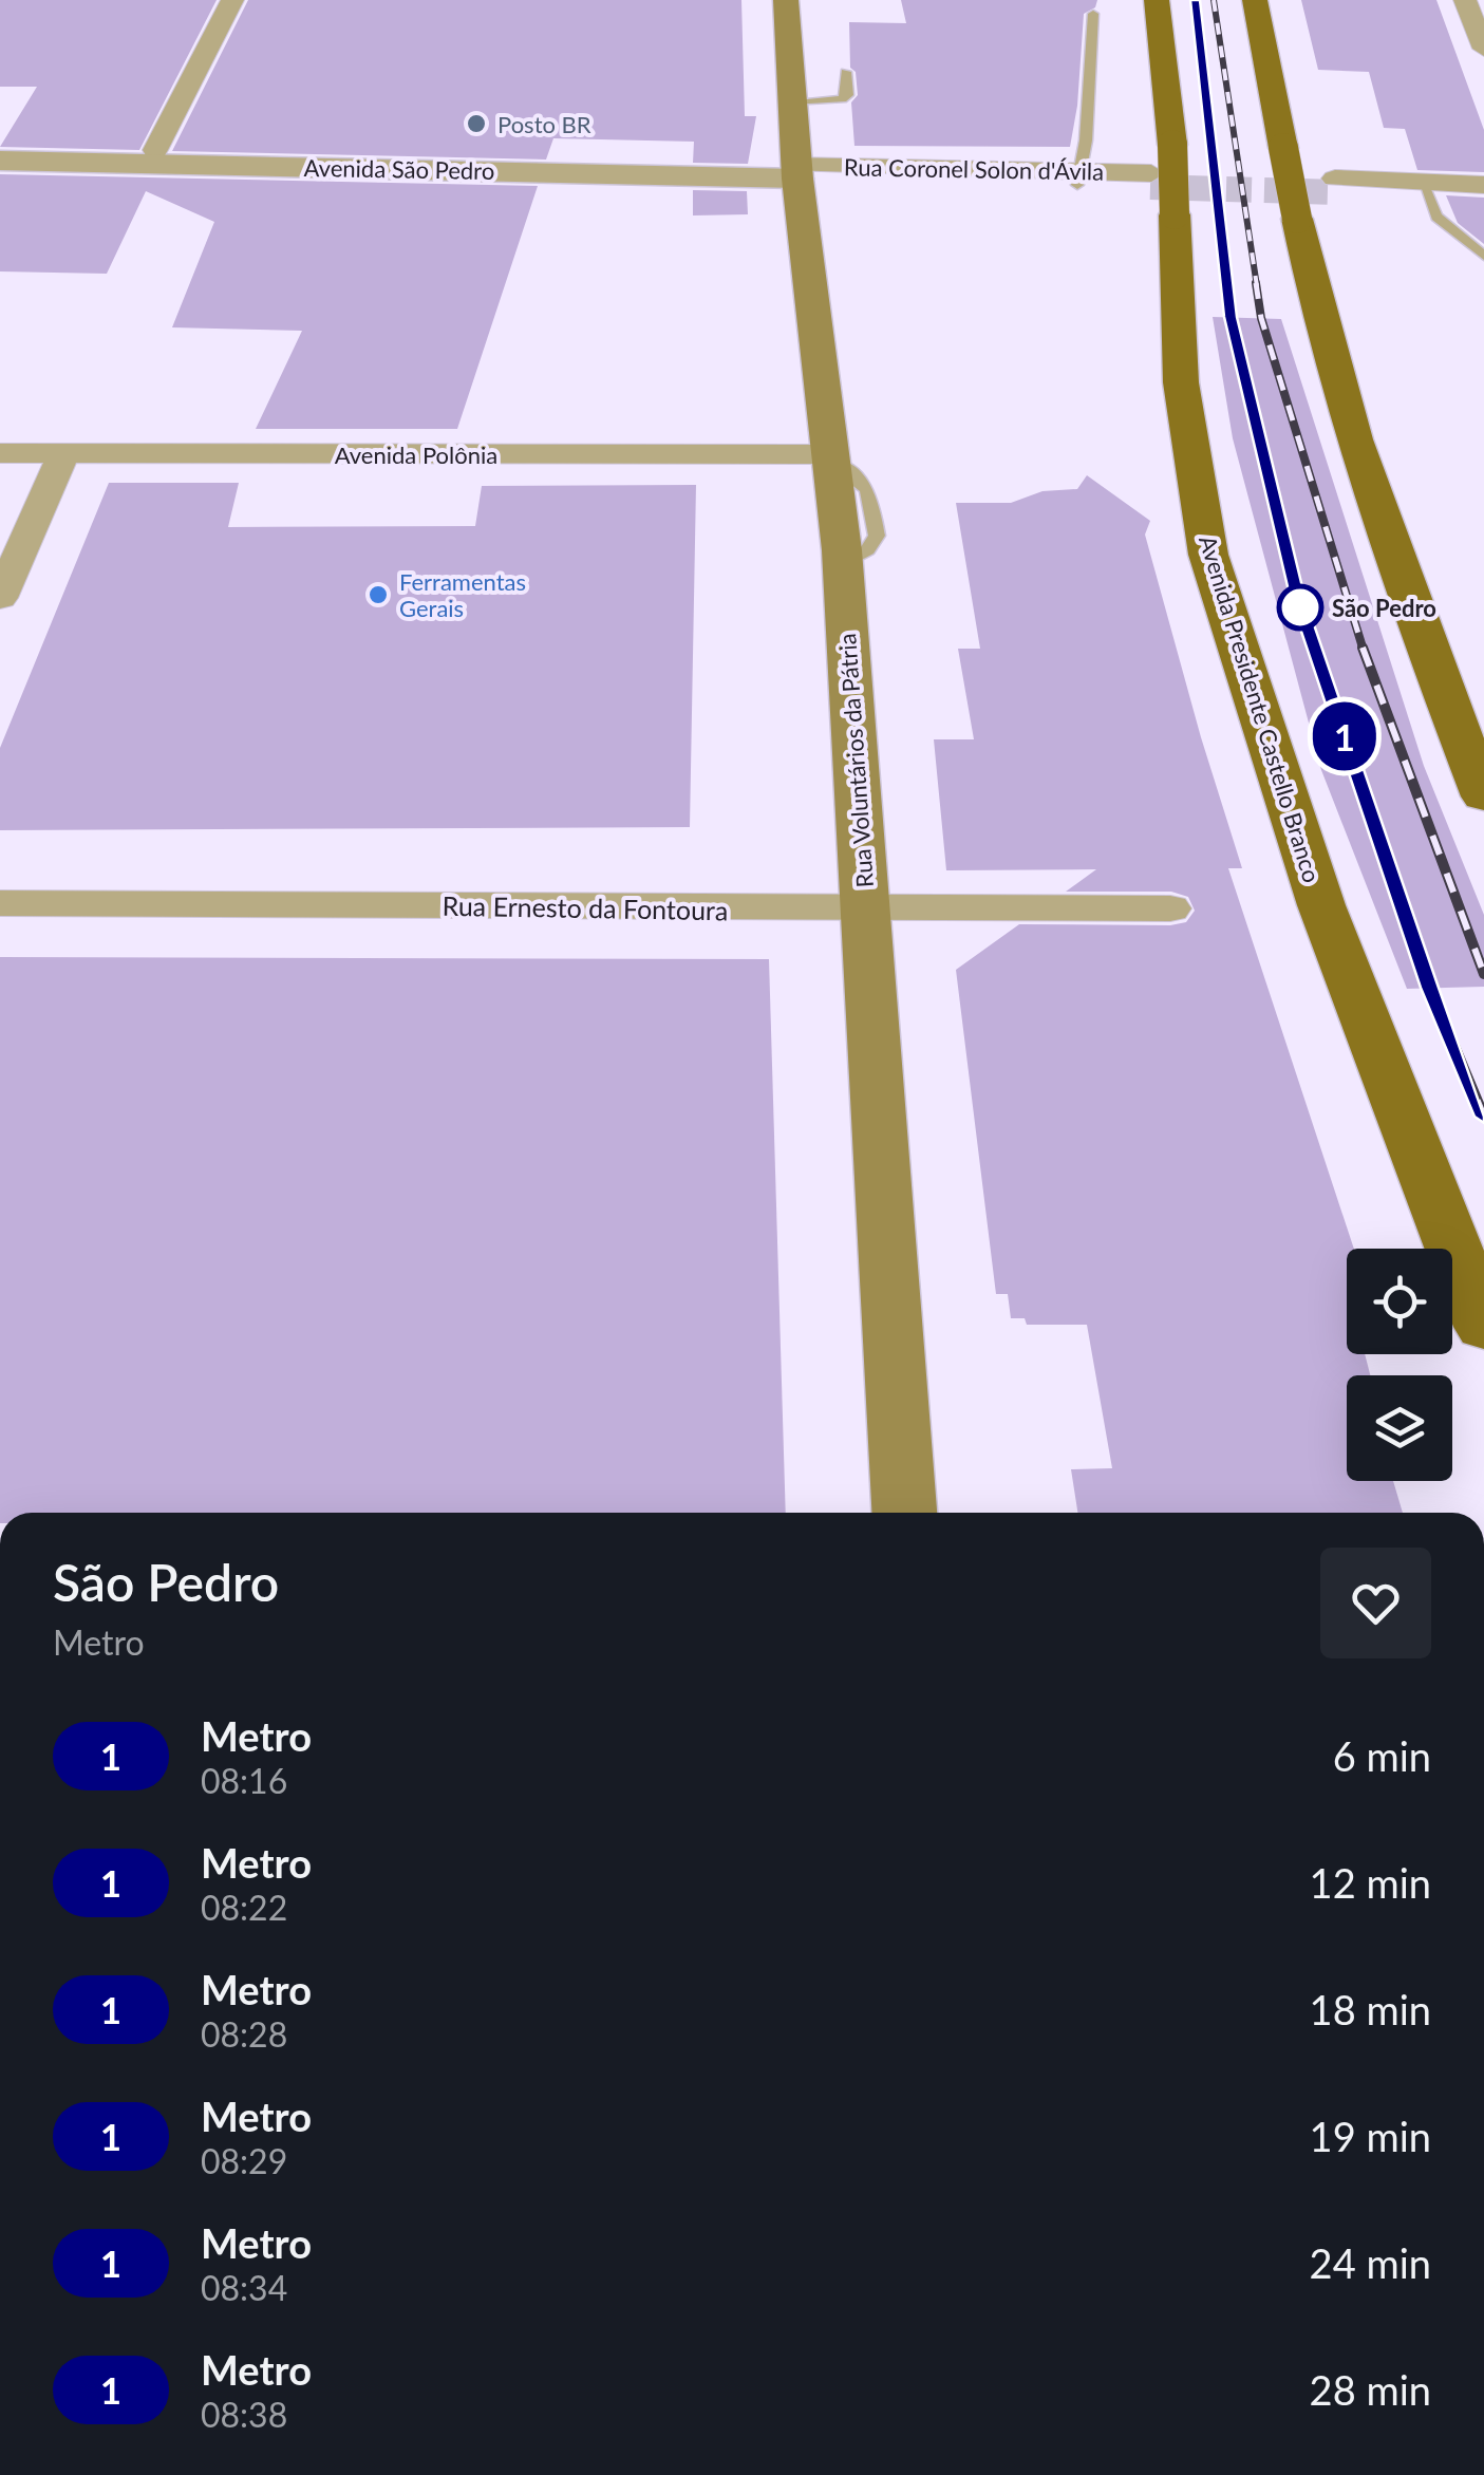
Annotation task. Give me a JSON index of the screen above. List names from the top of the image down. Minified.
{"streets":{"main road":["Avenida Presidente Castello Branco","Rua Voluntários da Pátria"],"street":["Avenida São Pedro","Rua Coronel Solon d'Ávila","Avenida Polônia","Rua Ernesto da Fontoura"]},"crossings":[["Avenida São Pedro","Rua Coronel Solon d'Ávila"],["Avenida São Pedro","Rua Voluntários da Pátria"],["Rua Coronel Solon d'Ávila","Avenida Presidente Castello Branco"],["Rua Coronel Solon d'Ávila","Rua Voluntários da Pátria"],["Avenida Polônia","Rua Voluntários da Pátria"],["Rua Voluntários da Pátria","Rua Ernesto da Fontoura"]],"places":["Posto BR","Ferramentas Gerais","São Pedro"],"lines":["metro line 1"],"page":{"on_map":"1","heading":["São Pedro","Metro"],"list":[{"mark":"1","name":"Metro","note":"08:16","value":"6 min"},{"mark":"1","name":"Metro","note":"08:22","value":"12 min"},{"mark":"1","name":"Metro","note":"08:28","value":"18 min"},{"mark":"1","name":"Metro","note":"08:29","value":"19 min"},{"mark":"1","name":"Metro","note":"08:34","value":"24 min"},{"mark":"1","name":"Metro","note":"08:38","value":"28 min"}]}}
